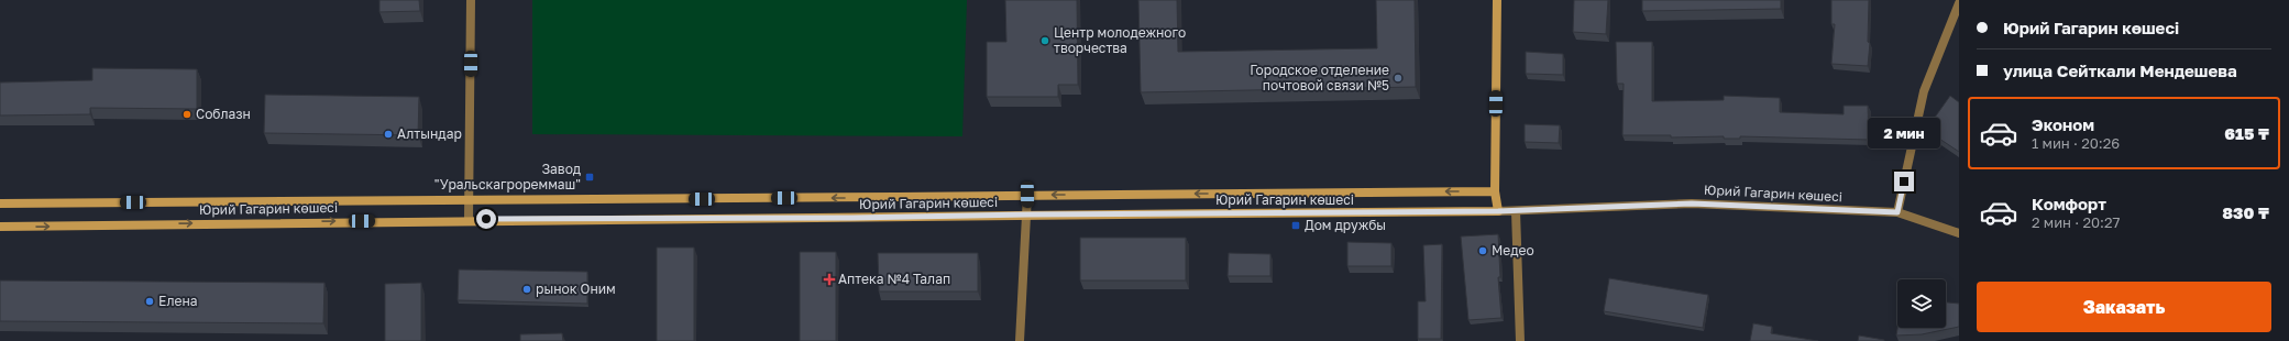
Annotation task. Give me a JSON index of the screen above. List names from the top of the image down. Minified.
{"streets":{"main road":["Юрий Гагарин көшесі"]},"places":{"other":["Центр молодежного творчества","Городское отделение почтовой связи №5","Соблазн","Алтындар","Медео","рынок Оним","Елена"],"transit":["Завод \"Уральскагрореммаш\"","Дом дружбы"],"health":["Аптека №4 Талап"]},"page":{"banner":["Юрий Гагарин көшесі","улица Сейткали Мендешева"],"list":[{"name":"Эконом","note":"1 мин · 20:26","value":"615 ₸"},{"name":"Комфорт","note":"2 мин · 20:27","value":"830 ₸"}],"bubble":"2 мин","buttons":"Заказать"}}
